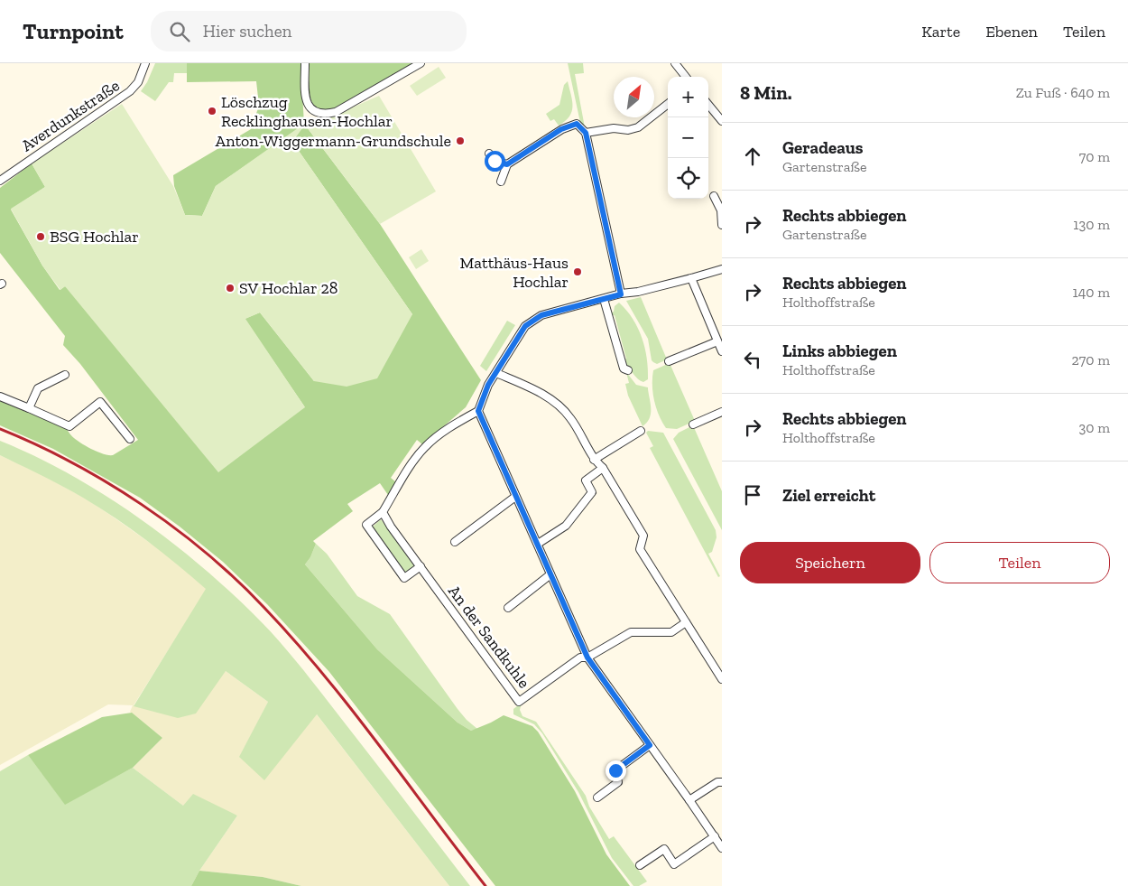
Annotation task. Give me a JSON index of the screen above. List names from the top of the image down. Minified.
{"streets":{"street":["Averdunkstraße","An der Sandkuhle"]},"places":["Löschzug Recklinghausen-Hochlar","Anton-Wiggermann-Grundschule","BSG Hochlar","Matthäus-Haus Hochlar","SV Hochlar 28"],"north":"top right","page":{"header":"Turnpoint","search":"Hier suchen","nav":["Karte","Ebenen","Teilen"],"heading":["8 Min.","Zu Fuß · 640 m"],"map_buttons":["+","−"],"list":[["Geradeaus","Gartenstraße","70 m"],["Rechts abbiegen","Gartenstraße","130 m"],["Rechts abbiegen","Holthoffstraße","140 m"],["Links abbiegen","Holthoffstraße","270 m"],["Rechts abbiegen","Holthoffstraße","30 m"],"Ziel erreicht"],"buttons":["Speichern","Teilen"]}}
